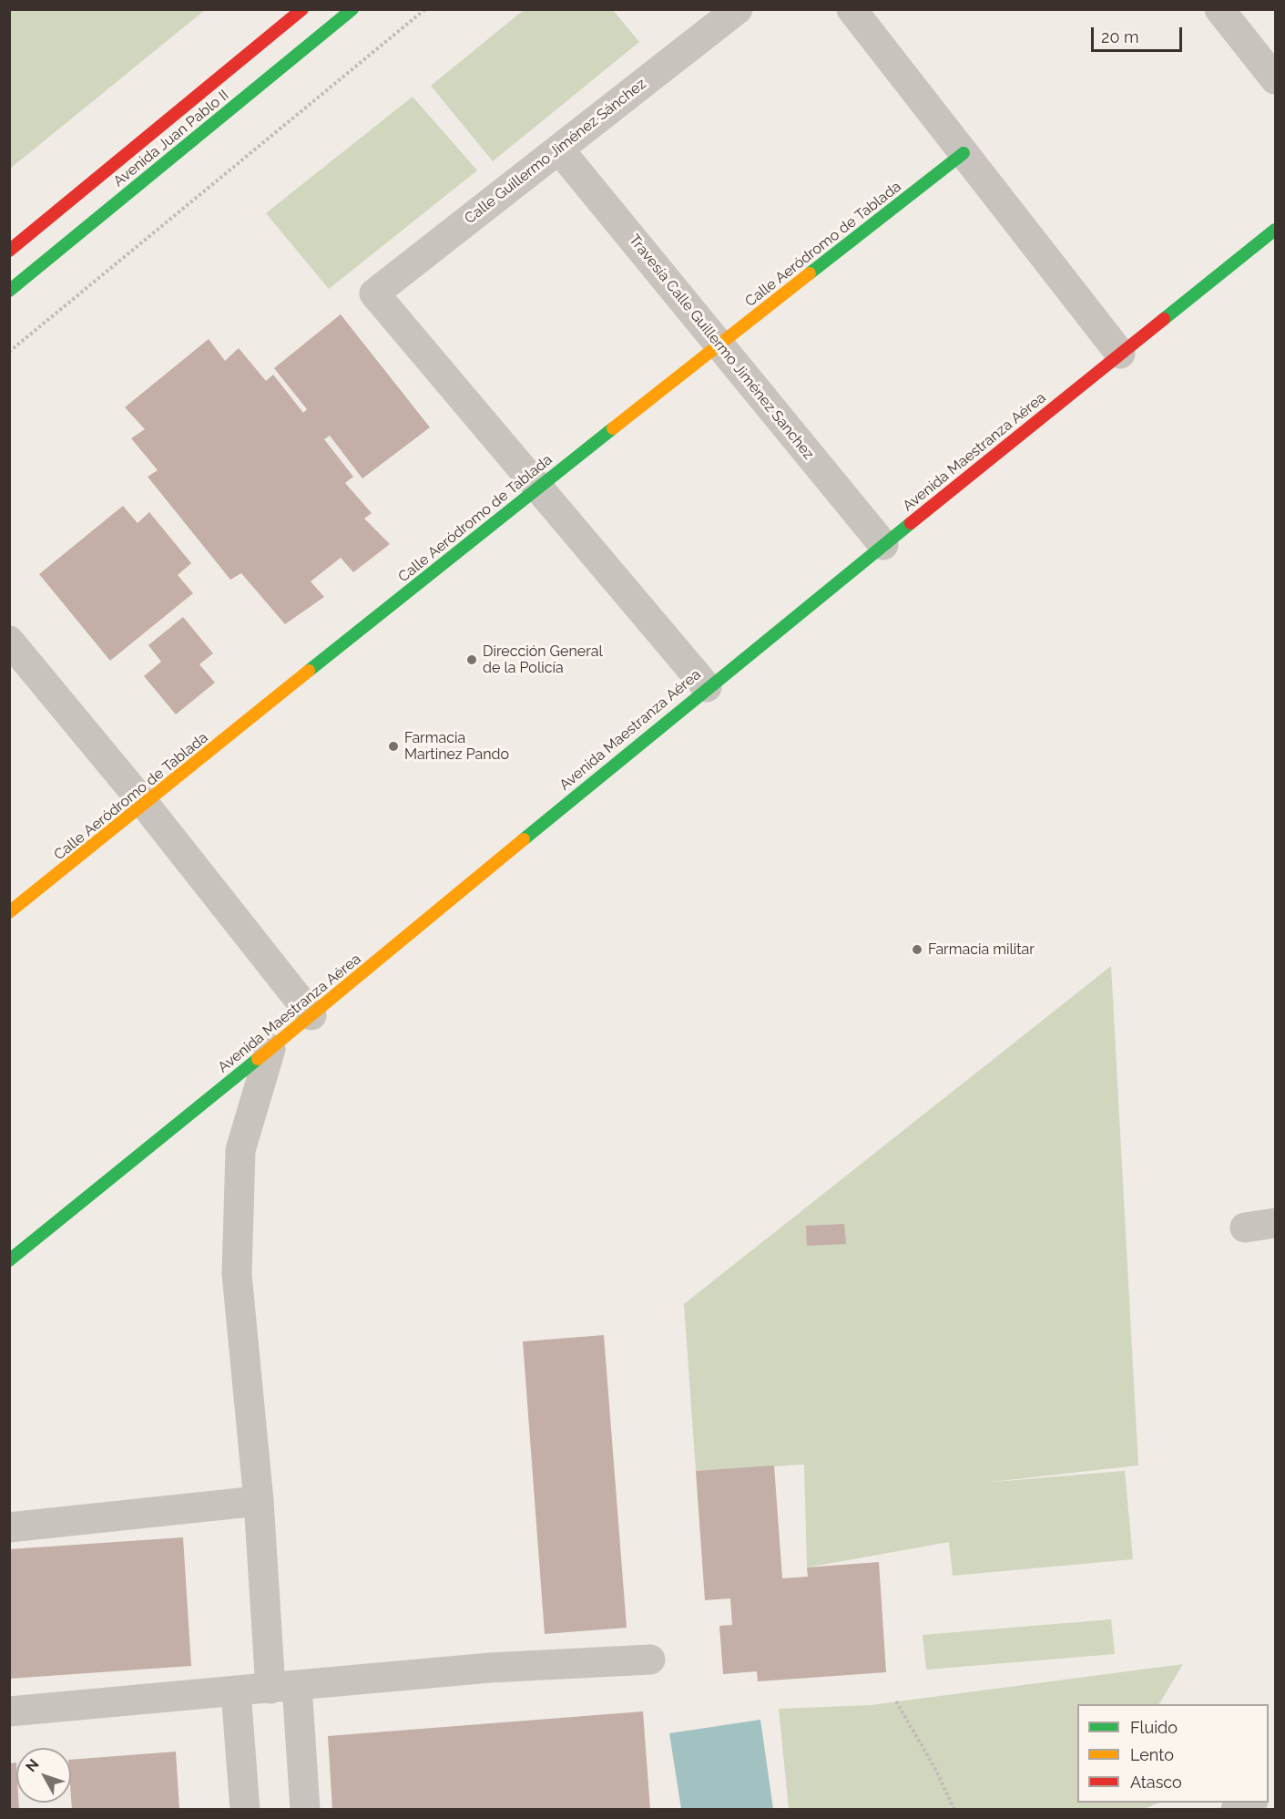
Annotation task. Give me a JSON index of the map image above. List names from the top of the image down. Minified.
{"streets":{"street":["Avenida Juan Pablo II","Calle Guillermo Jiménez Sánchez","Calle Aeródromo de Tablada","Travesía Calle Guillermo Jiménez Sanchez","Avenida Maestranza Aérea"]},"crossings":[["Calle Guillermo Jiménez Sánchez","Calle Aeródromo de Tablada"],["Calle Guillermo Jiménez Sánchez","Travesía Calle Guillermo Jiménez Sanchez"],["Calle Aeródromo de Tablada","Travesía Calle Guillermo Jiménez Sanchez"],["Travesía Calle Guillermo Jiménez Sanchez","Avenida Maestranza Aérea"]],"places":["Dirección General de la Policía","Farmacia Martinez Pando","Farmacia militar"],"legend":["Fluido","Lento","Atasco"],"scale_bar":"20 m","north":"top left"}
